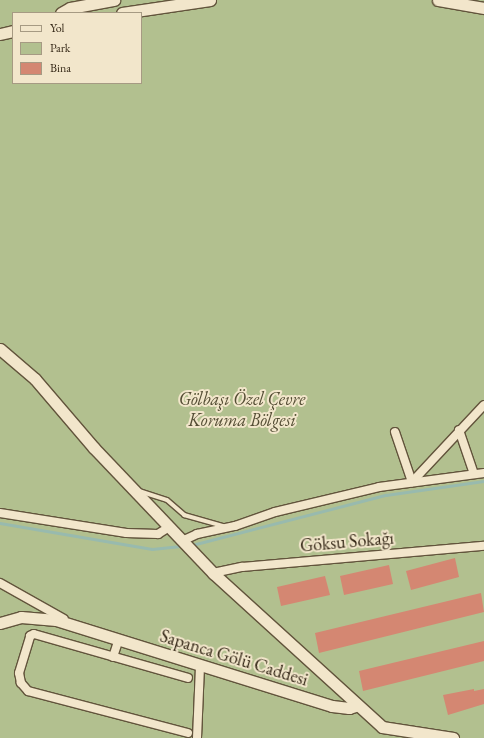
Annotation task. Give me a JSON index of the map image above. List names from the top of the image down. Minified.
{"streets":{"street":["Göksu Sokağı","Sapanca Gölü Caddesi"]},"parks":["Gölbaşı Özel Çevre Koruma Bölgesi"],"legend":["Yol","Park","Bina"]}
